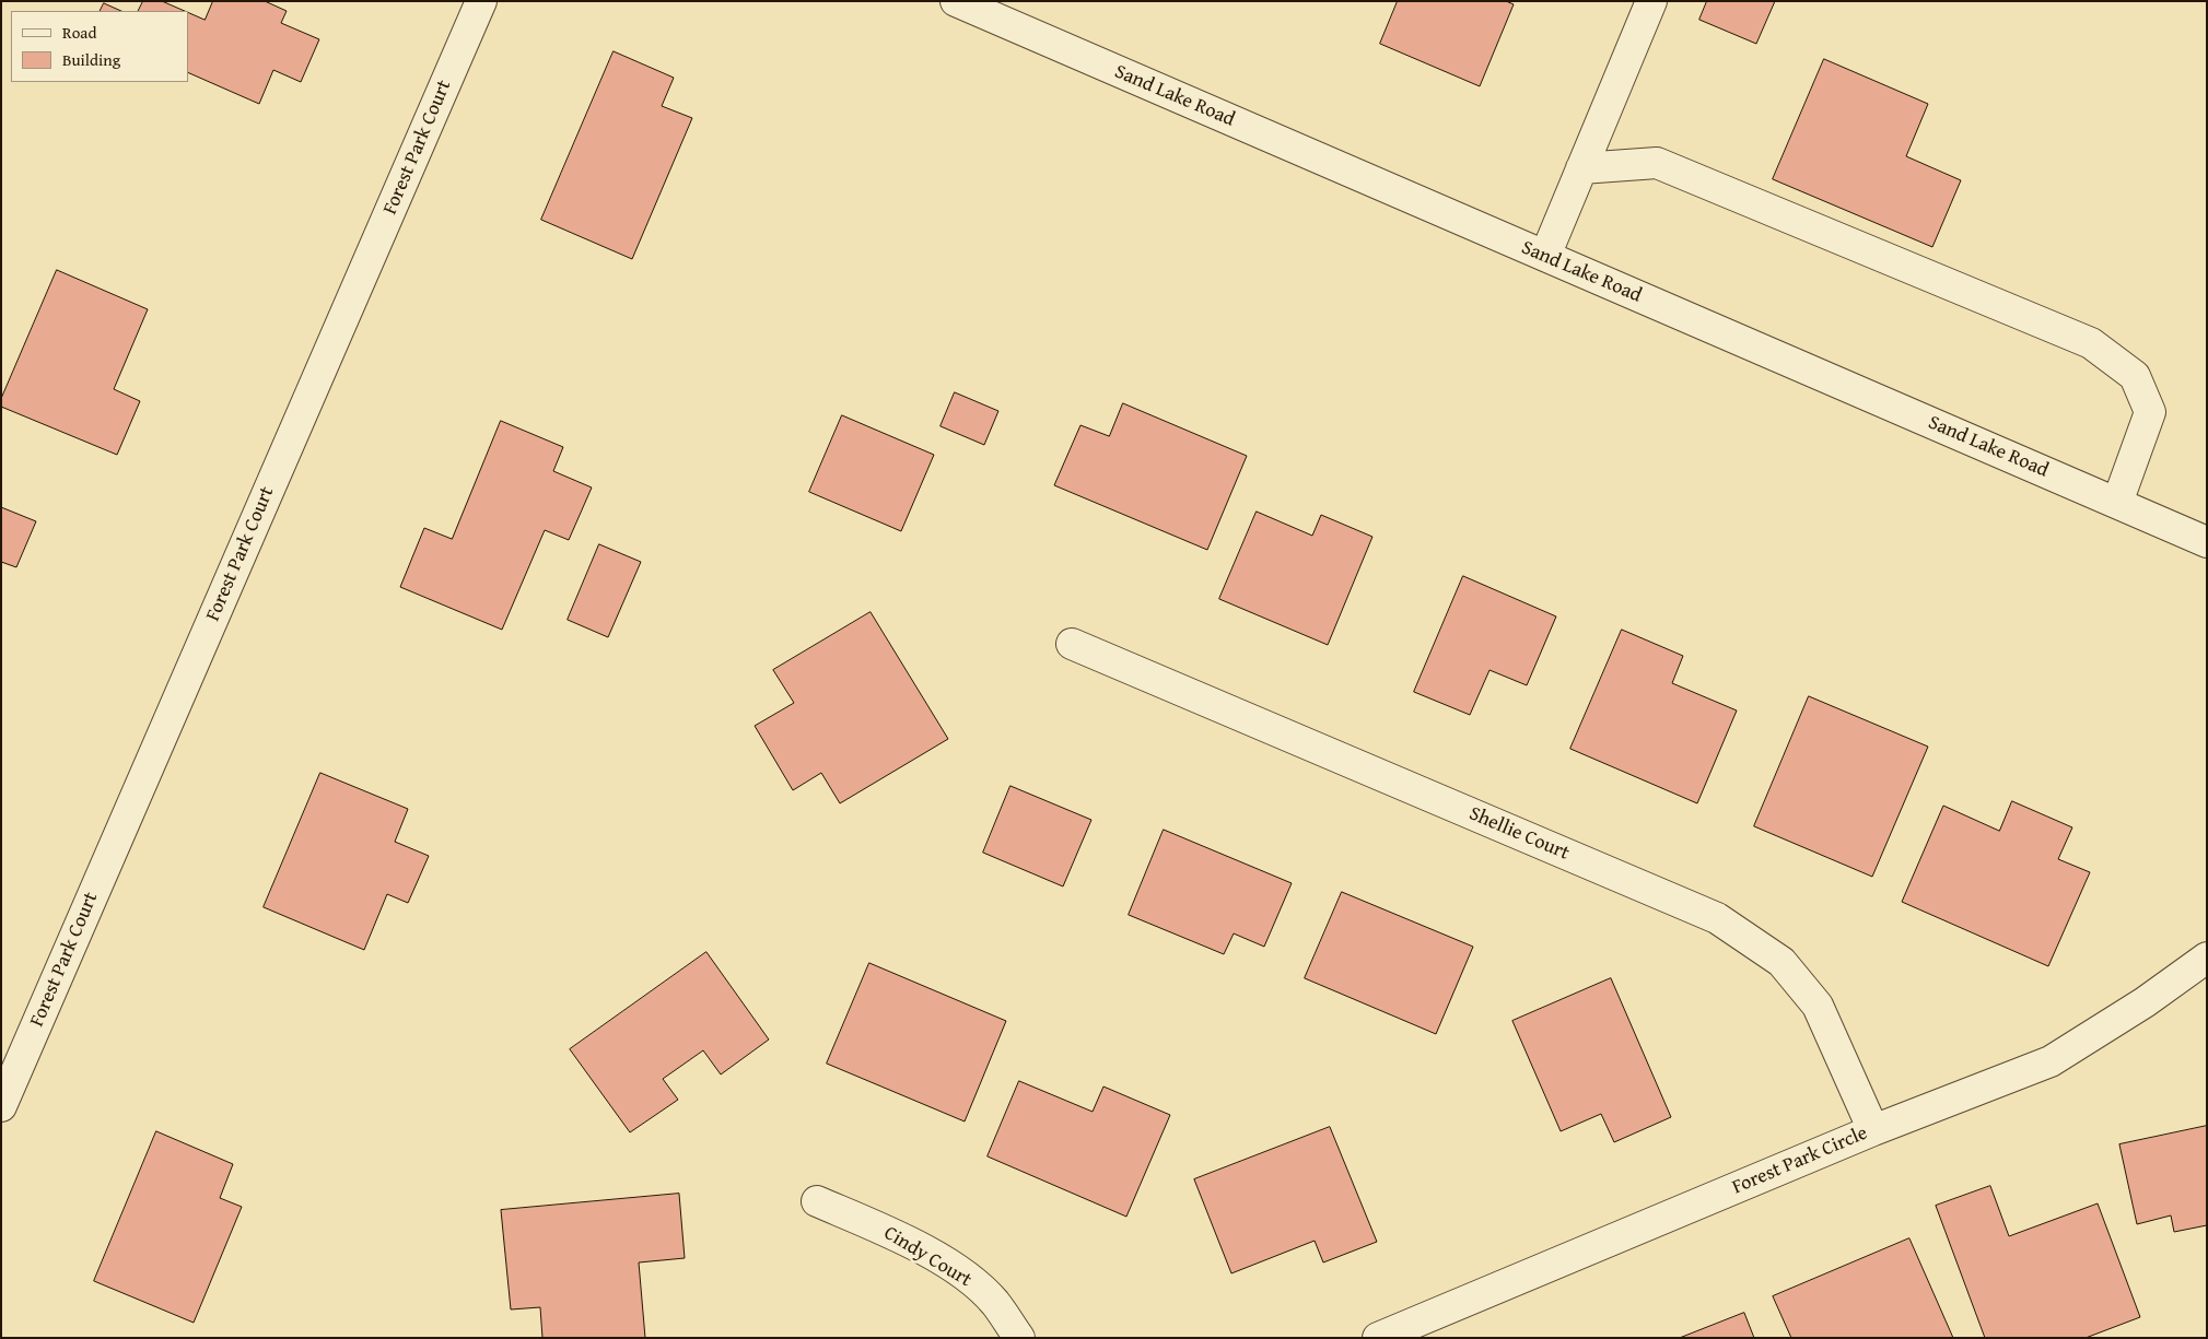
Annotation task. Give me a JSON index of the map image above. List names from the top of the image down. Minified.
{"streets":{"street":["Sand Lake Road","Forest Park Court","Shellie Court","Forest Park Circle","Cindy Court"]},"crossings":[["Shellie Court","Forest Park Circle"]],"legend":["Road","Building"]}
